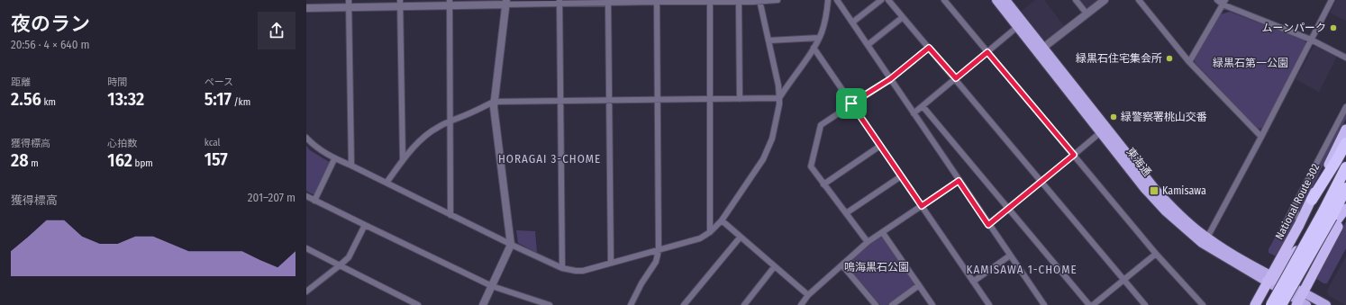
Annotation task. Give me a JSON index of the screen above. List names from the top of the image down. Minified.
{"streets":{"highway":["National Route 302"],"main road":["東海通"]},"crossings":[["東海通","National Route 302"]],"districts":["HORAGAI 3-CHOME","KAMISAWA 1-CHOME"],"parks":["緑黒石第一公園","鳴海黒石公園"],"places":{"other":["ムーンパーク","緑黒石住宅集会所","緑警察署桃山交番"],"transit":["Kamisawa"]},"page":{"heading":["夜のラン","20:56 · 4 × 640 m"],"stats":[["距離","2.56 km"],["時間","13:32"],["ペース","5:17 /km"],["獲得標高","28 m"],["心拍数","162 bpm"],["kcal","157"]],"chart":["獲得標高","201–207 m"]}}
